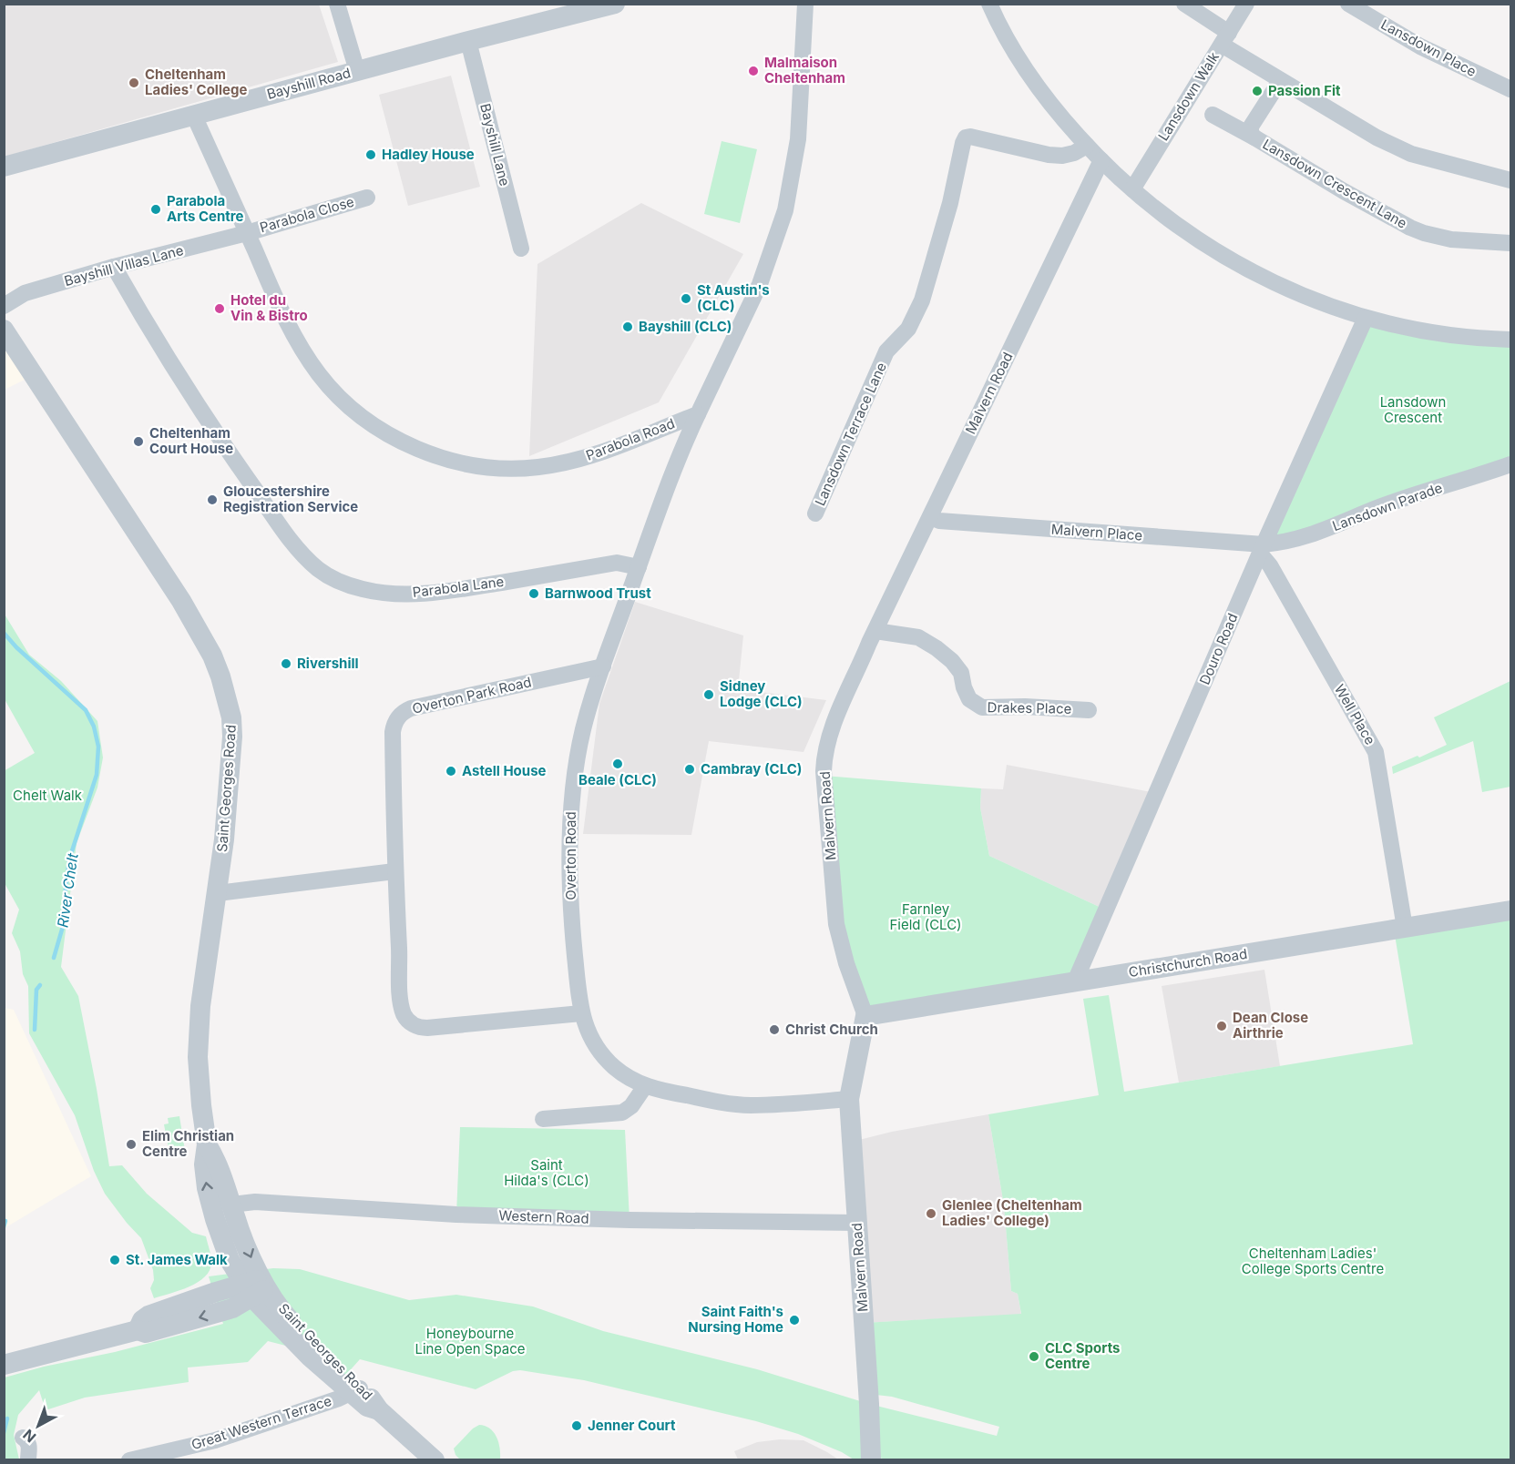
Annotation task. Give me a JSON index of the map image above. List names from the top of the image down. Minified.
{"streets":{"street":["Lansdown Place","Bayshill Road","Lansdown Walk","Bayshill Lane","Lansdown Crescent Lane","Parabola Close","Bayshill Villas Lane","Malvern Road","Lansdown Terrace Lane","Parabola Road","Lansdown Parade","Malvern Place","Parabola Lane","Douro Road","Overton Park Road","Drakes Place","Well Place","Saint Georges Road","Overton Road","Christchurch Road","Western Road","Great Western Terrace"]},"crossings":[["Bayshill Road","Bayshill Lane"],["Bayshill Road","Parabola Road"],["Parabola Close","Bayshill Villas Lane"],["Parabola Close","Parabola Road"],["Bayshill Villas Lane","Parabola Road"],["Bayshill Villas Lane","Parabola Lane"],["Malvern Road","Malvern Place"],["Malvern Road","Drakes Place"],["Malvern Road","Overton Road"],["Malvern Road","Christchurch Road"],["Malvern Road","Western Road"],["Parabola Road","Overton Road"],["Lansdown Parade","Malvern Place"],["Lansdown Parade","Douro Road"],["Lansdown Parade","Well Place"],["Malvern Place","Douro Road"],["Malvern Place","Well Place"],["Parabola Lane","Overton Road"],["Douro Road","Well Place"],["Douro Road","Christchurch Road"],["Overton Park Road","Overton Road"],["Well Place","Christchurch Road"],["Saint Georges Road","Western Road"],["Saint Georges Road","Great Western Terrace"]],"water":["River Chelt"],"parks":["Lansdown Crescent","Chelt Walk","Farnley Field (CLC)","Saint Hilda's (CLC)","Cheltenham Ladies' College Sports Centre","Honeybourne Line Open Space"],"places":["Malmaison Cheltenham","Cheltenham Ladies' College","Passion Fit","Hadley House","Parabola Arts Centre","St Austin's (CLC)","Hotel du Vin & Bistro","Bayshill (CLC)","Cheltenham Court House","Gloucestershire Registration Service","Barnwood Trust","Rivershill","Sidney Lodge (CLC)","Beale (CLC)","Cambray (CLC)","Astell House","Dean Close Airthrie","Christ Church","Elim Christian Centre","Glenlee (Cheltenham Ladies' College)","St. James Walk","Saint Faith's Nursing Home","CLC Sports Centre","Jenner Court"],"north":"bottom left"}
